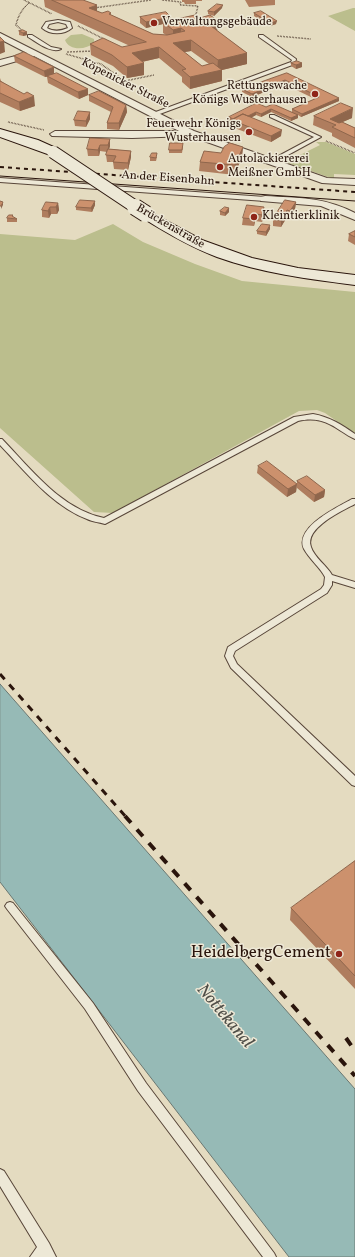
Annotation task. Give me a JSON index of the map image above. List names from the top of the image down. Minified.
{"streets":{"main road":["Brückenstraße"],"street":["Köpenicker Straße","An der Eisenbahn"]},"water":["Nottekanal"],"places":["Verwaltungsgebäude","Rettungswache Königs Wusterhausen","Feuerwehr Königs Wusterhausen","Autolackiererei Meißner GmbH","Kleintierklinik","HeidelbergCement"]}
